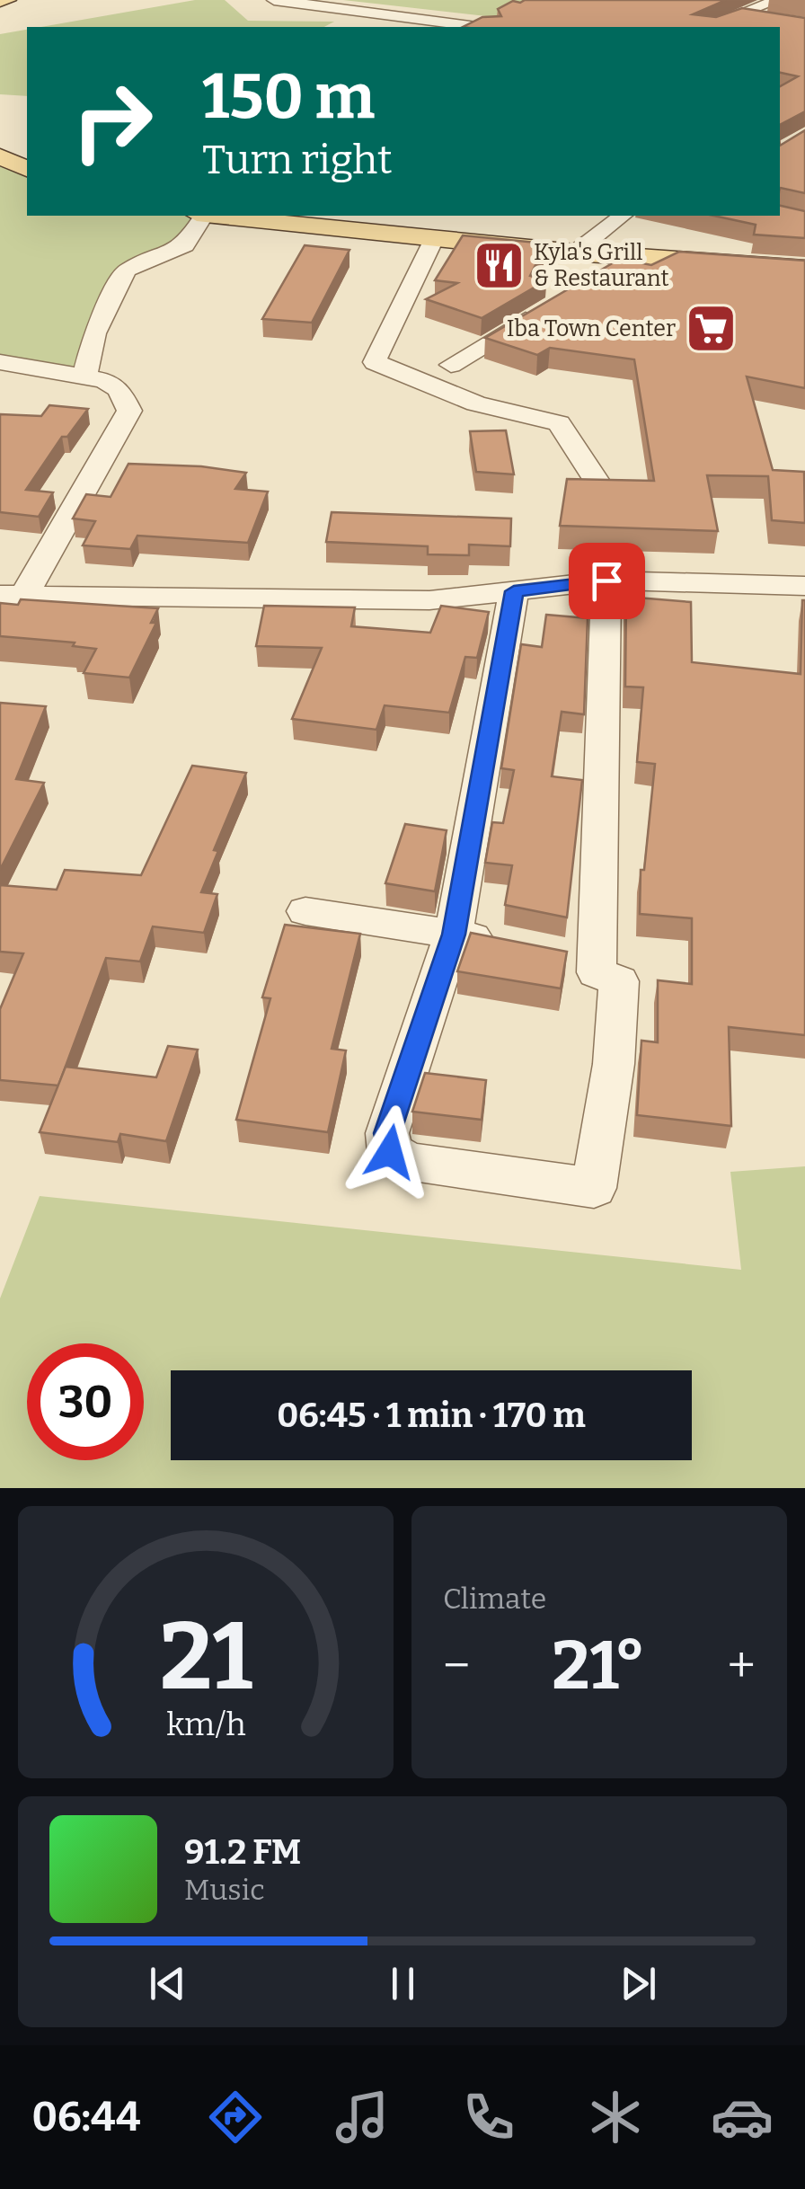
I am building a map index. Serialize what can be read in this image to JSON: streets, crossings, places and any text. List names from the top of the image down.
{
  "places": {
    "restaurant": ["Kyla's Grill & Restaurant"],
    "supermarket": ["Iba Town Center"]
  },
  "page": {
    "turn": ["150 m", "Turn right"],
    "limit": "30",
    "trip": "06:45 · 1 min · 170 m",
    "tile": "Climate",
    "heat": ["−", "21°", "+"],
    "song": ["91.2 FM", "Music"],
    "tabs": "06:44",
    "gauge": ["21", "km/h"]
  }
}
